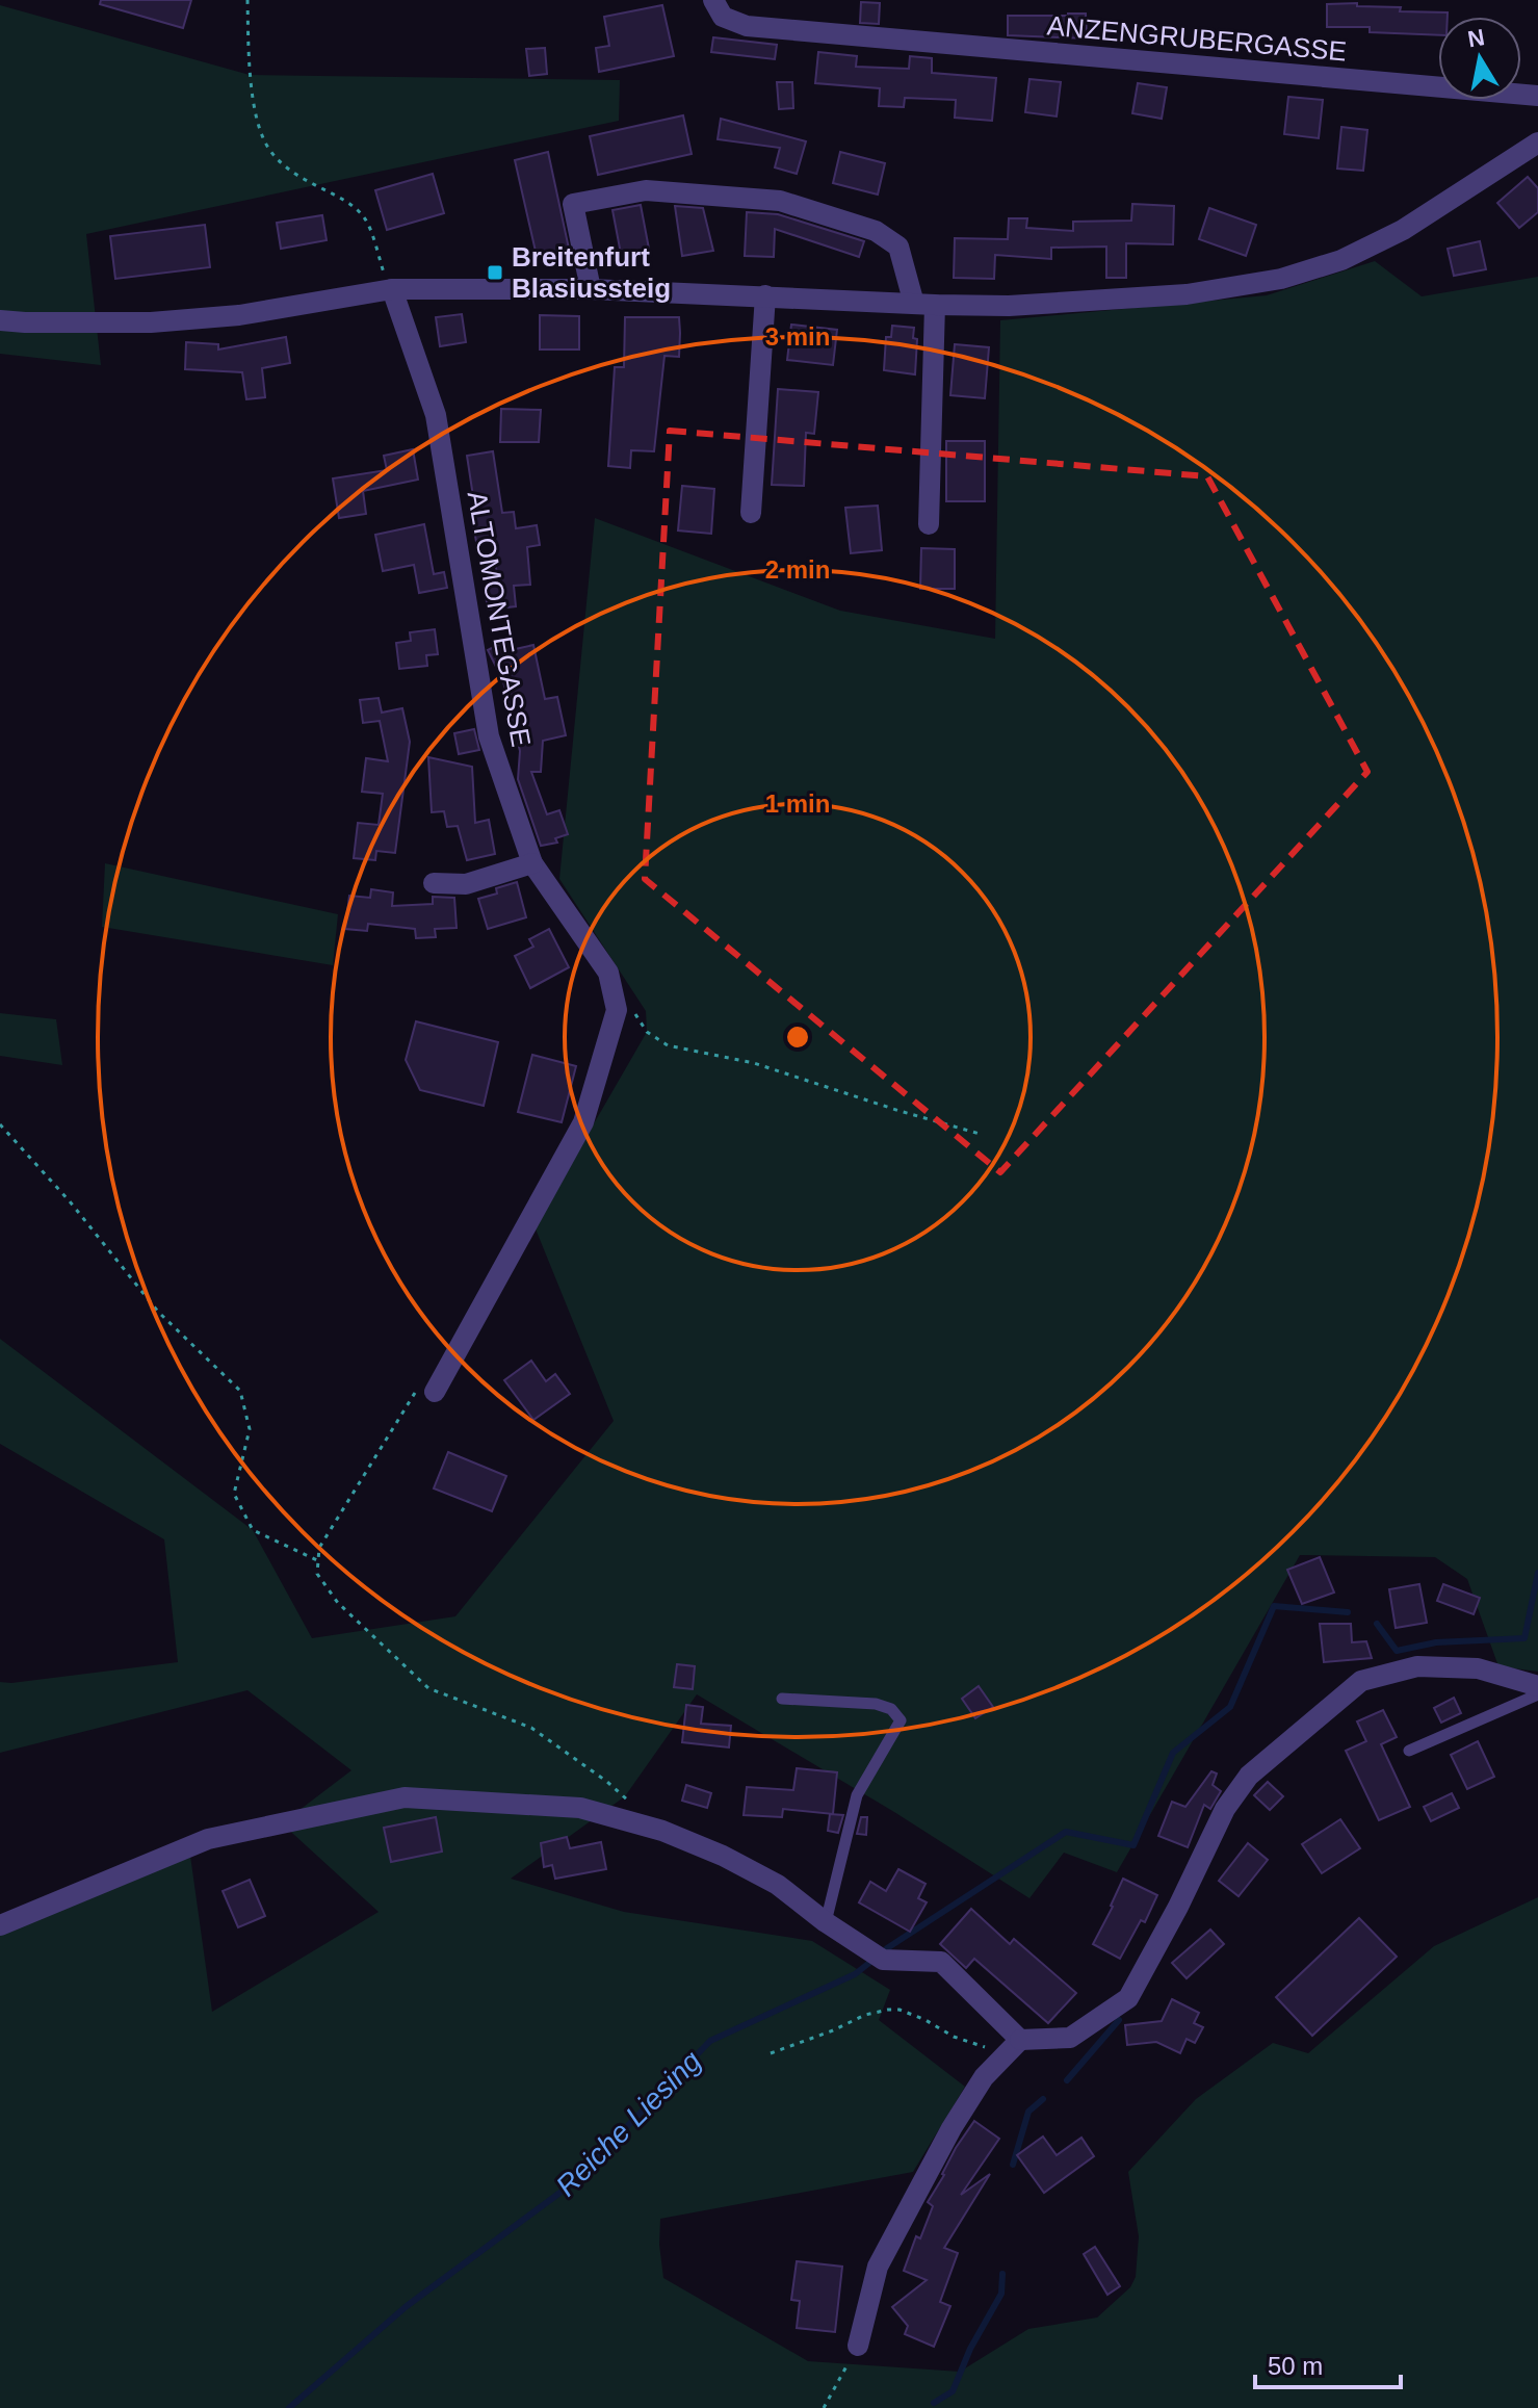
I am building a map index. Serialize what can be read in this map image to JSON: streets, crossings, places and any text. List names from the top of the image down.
{
  "streets": {
    "street": ["ANZENGRUBERGASSE", "ALTOMONTEGASSE"]
  },
  "water": ["Reiche Liesing"],
  "places": {
    "transit": ["Breitenfurt Blasiussteig"]
  },
  "scale_bar": "50 m",
  "north": "top",
  "rings": ["3 min", "2 min", "1 min"]
}
